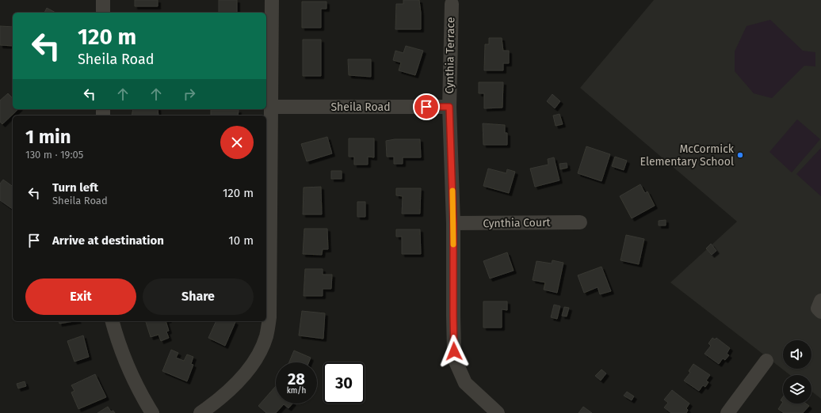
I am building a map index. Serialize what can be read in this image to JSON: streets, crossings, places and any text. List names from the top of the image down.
{
  "streets": {
    "street": ["Cynthia Terrace", "Sheila Road", "Cynthia Court"]
  },
  "crossings": [
    ["Cynthia Terrace", "Sheila Road"],
    ["Cynthia Terrace", "Cynthia Court"]
  ],
  "places": ["McCormick Elementary School"],
  "page": {
    "turn": ["120 m", "Sheila Road"],
    "heading": ["1 min", "130 m · 19:05"],
    "list": [
      {
        "name": "Turn left",
        "note": "Sheila Road",
        "value": "120 m"
      },
      {
        "name": "Arrive at destination",
        "value": "10 m"
      }
    ],
    "buttons": ["Exit", "Share"],
    "speed": "28 km/h",
    "limit": "30"
  }
}
